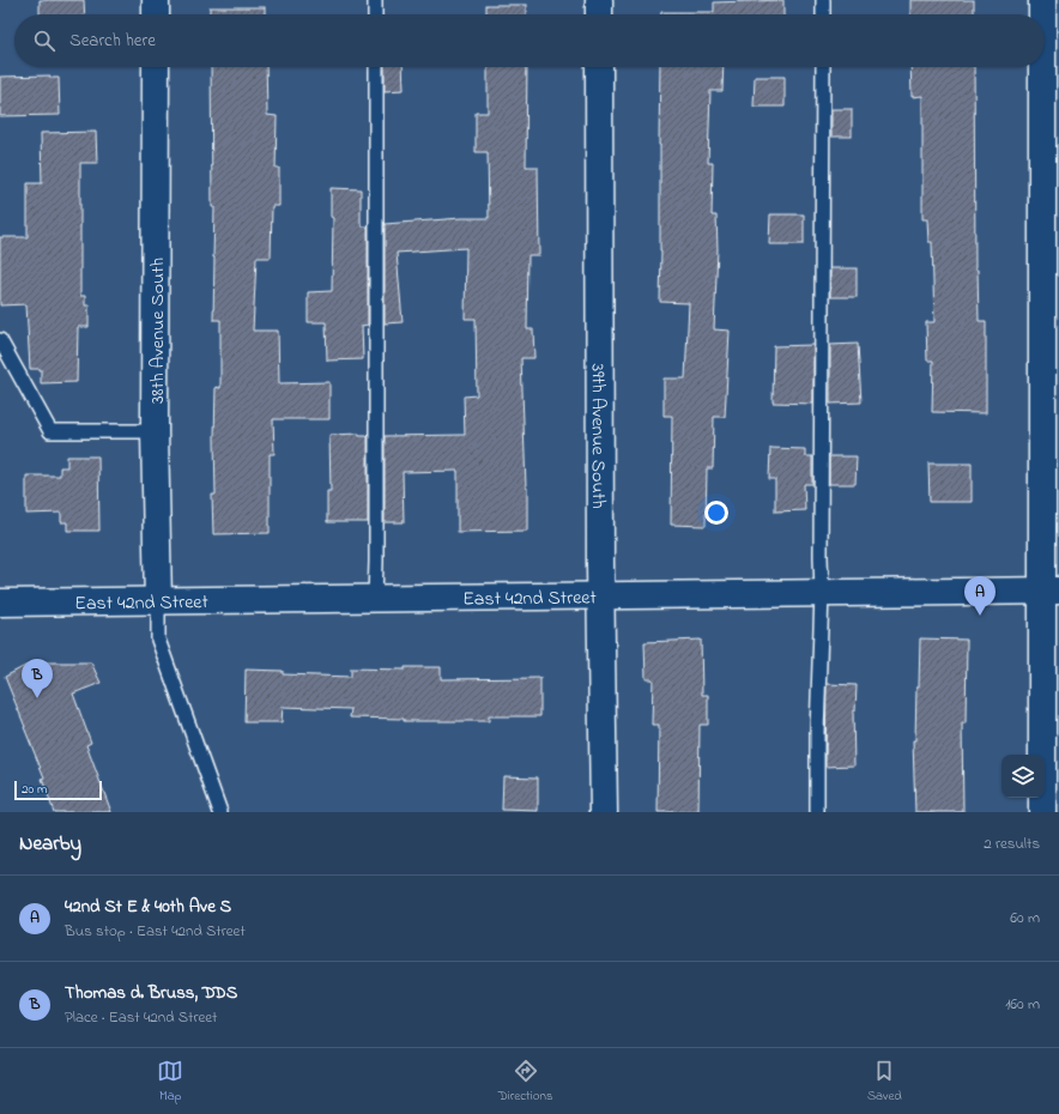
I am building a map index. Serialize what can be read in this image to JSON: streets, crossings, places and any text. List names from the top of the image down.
{
  "streets": {
    "street": ["38th Avenue South", "39th Avenue South", "East 42nd Street"]
  },
  "crossings": [
    ["38th Avenue South", "East 42nd Street"],
    ["39th Avenue South", "East 42nd Street"]
  ],
  "scale_bar": "20 m",
  "page": {
    "search": "Search here",
    "pins": ["A", "B"],
    "scale": "20 m",
    "heading": ["Nearby", "2 results"],
    "list": [
      {
        "mark": "A",
        "name": "42nd St E & 40th Ave S",
        "note": "Bus stop · East 42nd Street",
        "value": "60 m"
      },
      {
        "mark": "B",
        "name": "Thomas d. Bruss, DDS",
        "note": "Place · East 42nd Street",
        "value": "160 m"
      }
    ],
    "nav": ["Map", "Directions", "Saved"]
  }
}
